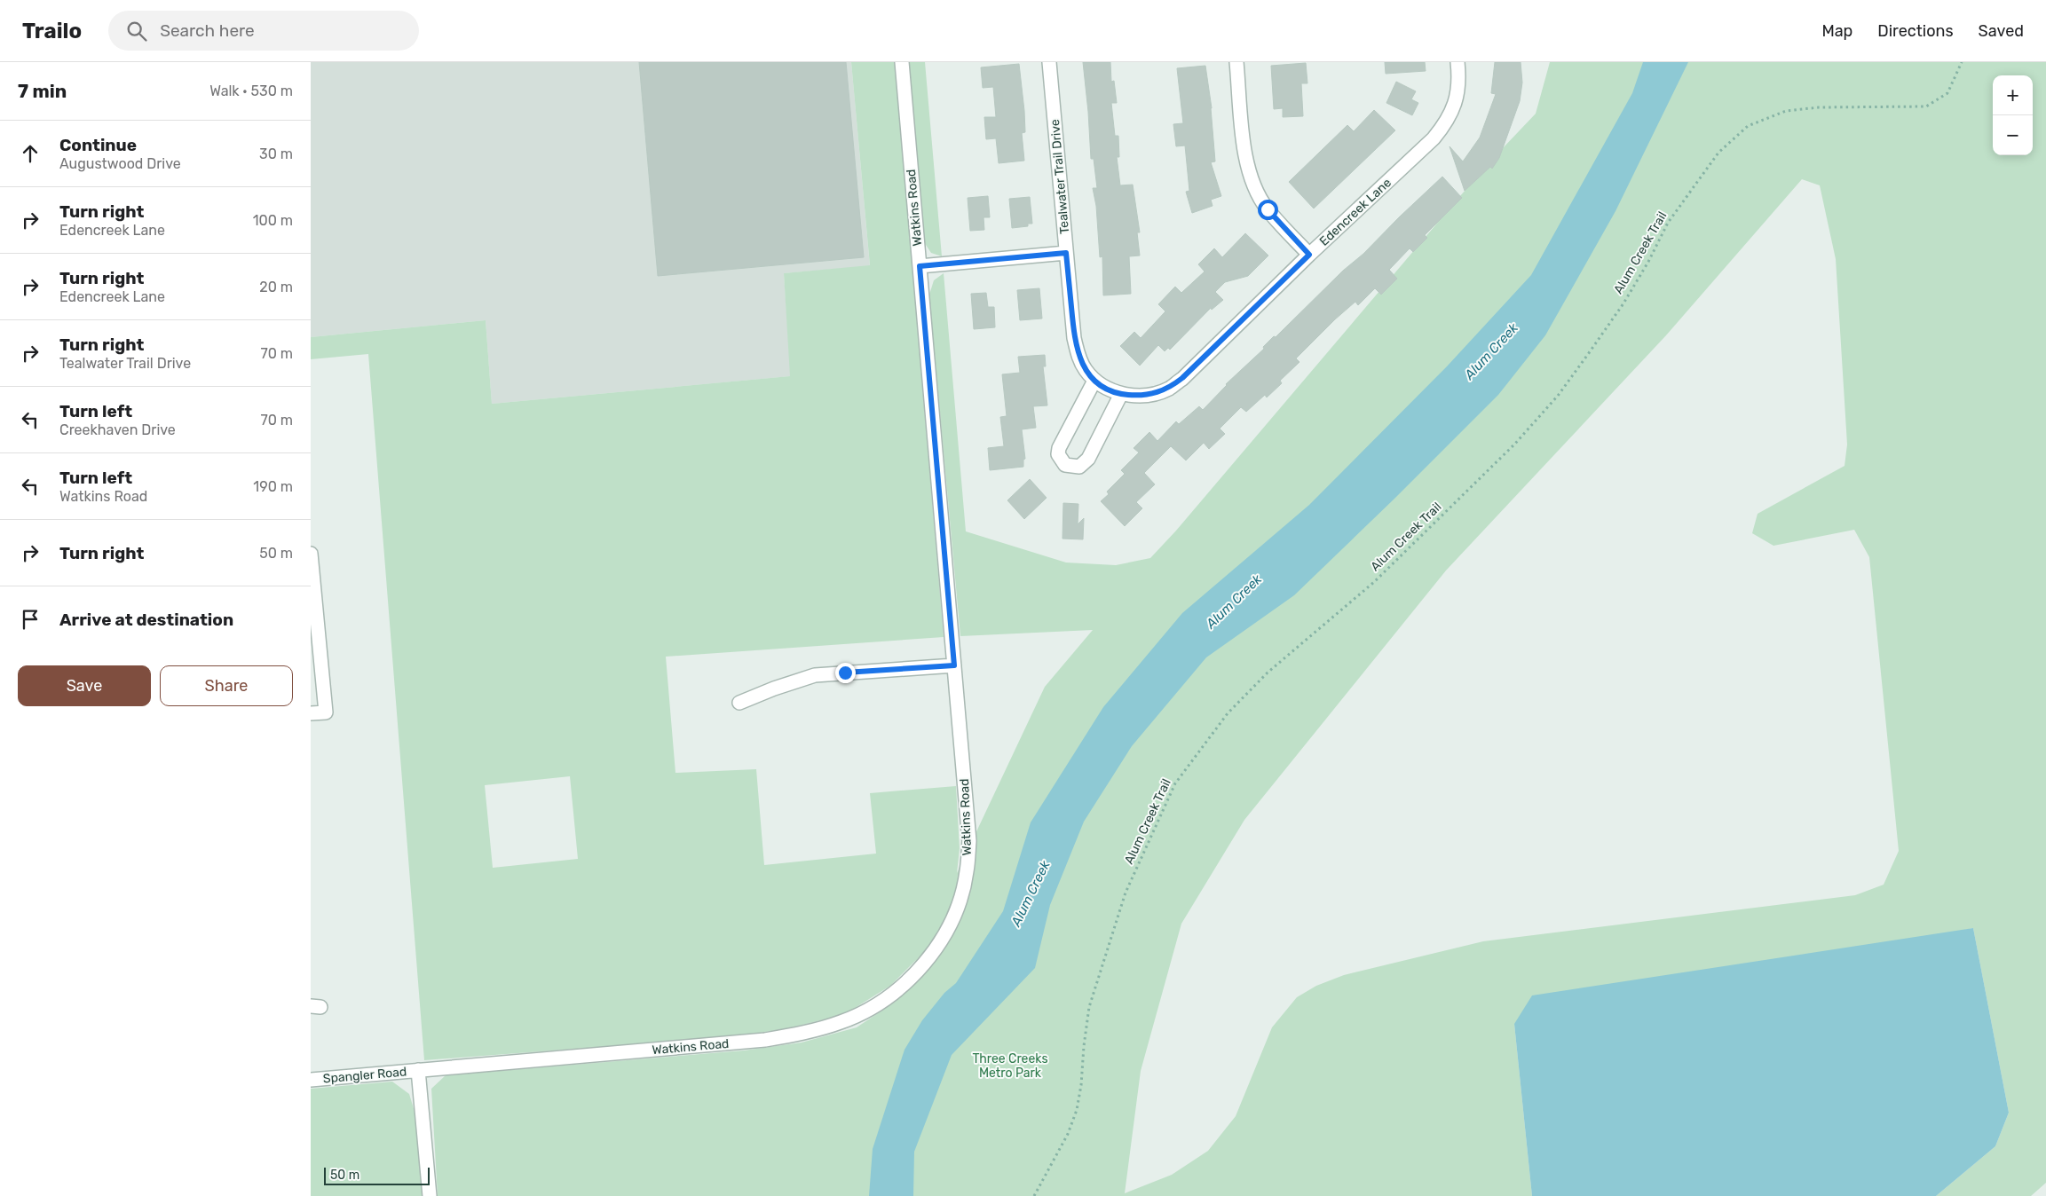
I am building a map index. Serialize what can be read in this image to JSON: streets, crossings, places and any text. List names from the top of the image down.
{
  "streets": {
    "street": [
      "Tealwater Trail Drive",
      "Watkins Road",
      "Edencreek Lane",
      "Spangler Road"
    ],
    "path": ["Alum Creek Trail"]
  },
  "crossings": [
    ["Tealwater Trail Drive", "Edencreek Lane"],
    ["Watkins Road", "Spangler Road"]
  ],
  "water": ["Alum Creek"],
  "parks": ["Three Creeks Metro Park"],
  "scale_bar": "50 m",
  "page": {
    "header": "Trailo",
    "search": "Search here",
    "nav": ["Map", "Directions", "Saved"],
    "heading": ["7 min", "Walk · 530 m"],
    "map_buttons": ["+", "−"],
    "list": [
      ["Continue", "Augustwood Drive", "30 m"],
      ["Turn right", "Edencreek Lane", "100 m"],
      ["Turn right", "Edencreek Lane", "20 m"],
      ["Turn right", "Tealwater Trail Drive", "70 m"],
      ["Turn left", "Creekhaven Drive", "70 m"],
      ["Turn left", "Watkins Road", "190 m"],
      ["Turn right", "50 m"],
      "Arrive at destination"
    ],
    "buttons": ["Save", "Share"],
    "scale": "50 m"
  }
}
